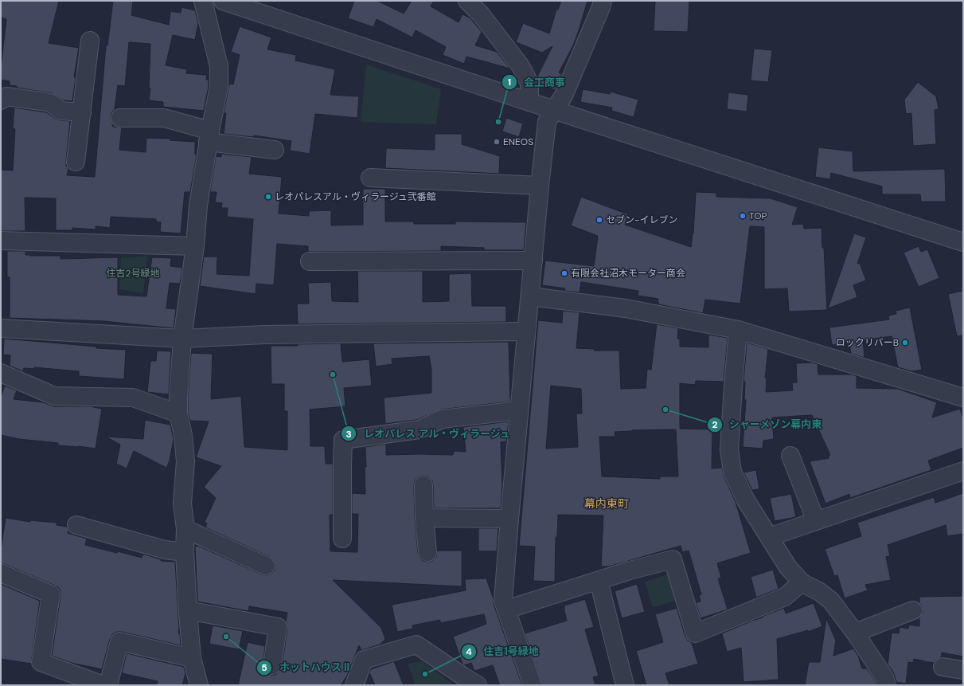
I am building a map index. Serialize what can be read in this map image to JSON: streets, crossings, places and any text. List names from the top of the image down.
{
  "districts": ["幕内東町"],
  "parks": ["住吉2号緑地"],
  "places": [
    "会工商事",
    "ENEOS",
    "レオパレスアル・ヴィラージュ弐番館",
    "TOP",
    "セブン-イレブン",
    "有限会社沼木モーター商会",
    "ロックリバーB",
    "レオパレス アル・ヴィラージュ",
    "シャーメゾン幕内東",
    "ホットハウス II",
    "住吉1号緑地"
  ]
}
